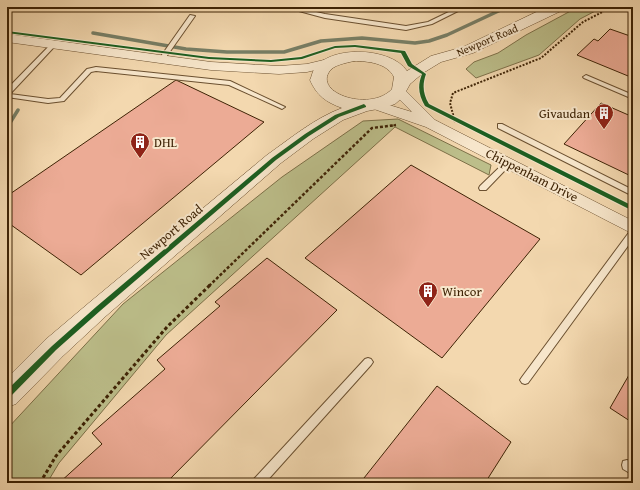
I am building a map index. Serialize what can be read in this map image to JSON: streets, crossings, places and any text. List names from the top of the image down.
{
  "streets": {
    "street": ["Newport Road", "Chippenham Drive"]
  },
  "crossings": [
    ["Newport Road", "Chippenham Drive"]
  ],
  "places": {
    "building": ["Givaudan", "DHL", "Wincor"]
  }
}
